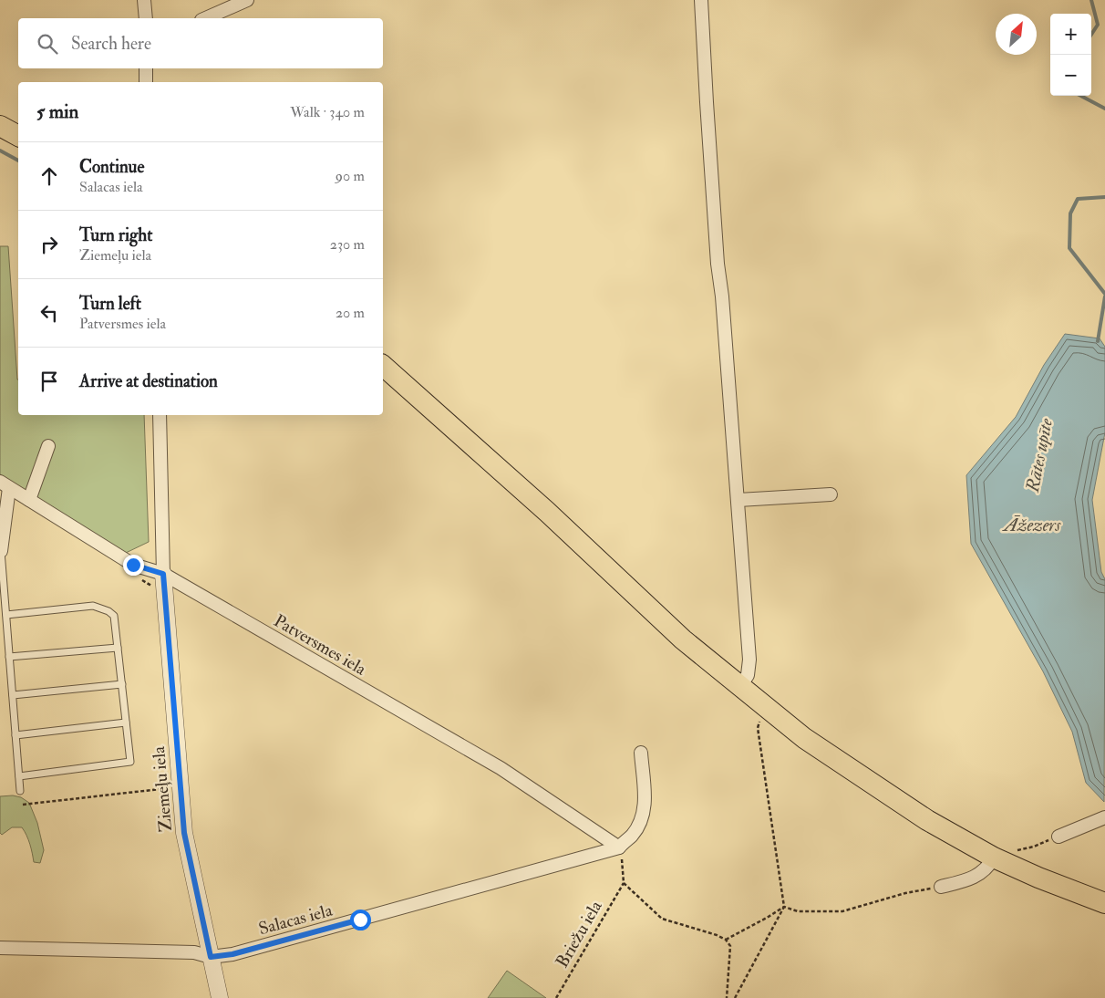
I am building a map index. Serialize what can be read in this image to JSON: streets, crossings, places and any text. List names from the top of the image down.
{
  "streets": {
    "street": ["Patversmes iela", "Ziemeļu iela", "Salacas iela"],
    "path": ["Briežu iela"]
  },
  "crossings": [
    ["Patversmes iela", "Ziemeļu iela"],
    ["Patversmes iela", "Salacas iela"],
    ["Ziemeļu iela", "Salacas iela"]
  ],
  "water": ["Rātes upīte", "Āžezers"],
  "north": "top right",
  "page": {
    "map_buttons": ["+", "−"],
    "search": "Search here",
    "heading": ["5 min", "Walk · 340 m"],
    "list": [
      ["Continue", "Salacas iela", "90 m"],
      ["Turn right", "Ziemeļu iela", "230 m"],
      ["Turn left", "Patversmes iela", "20 m"],
      "Arrive at destination"
    ]
  }
}
